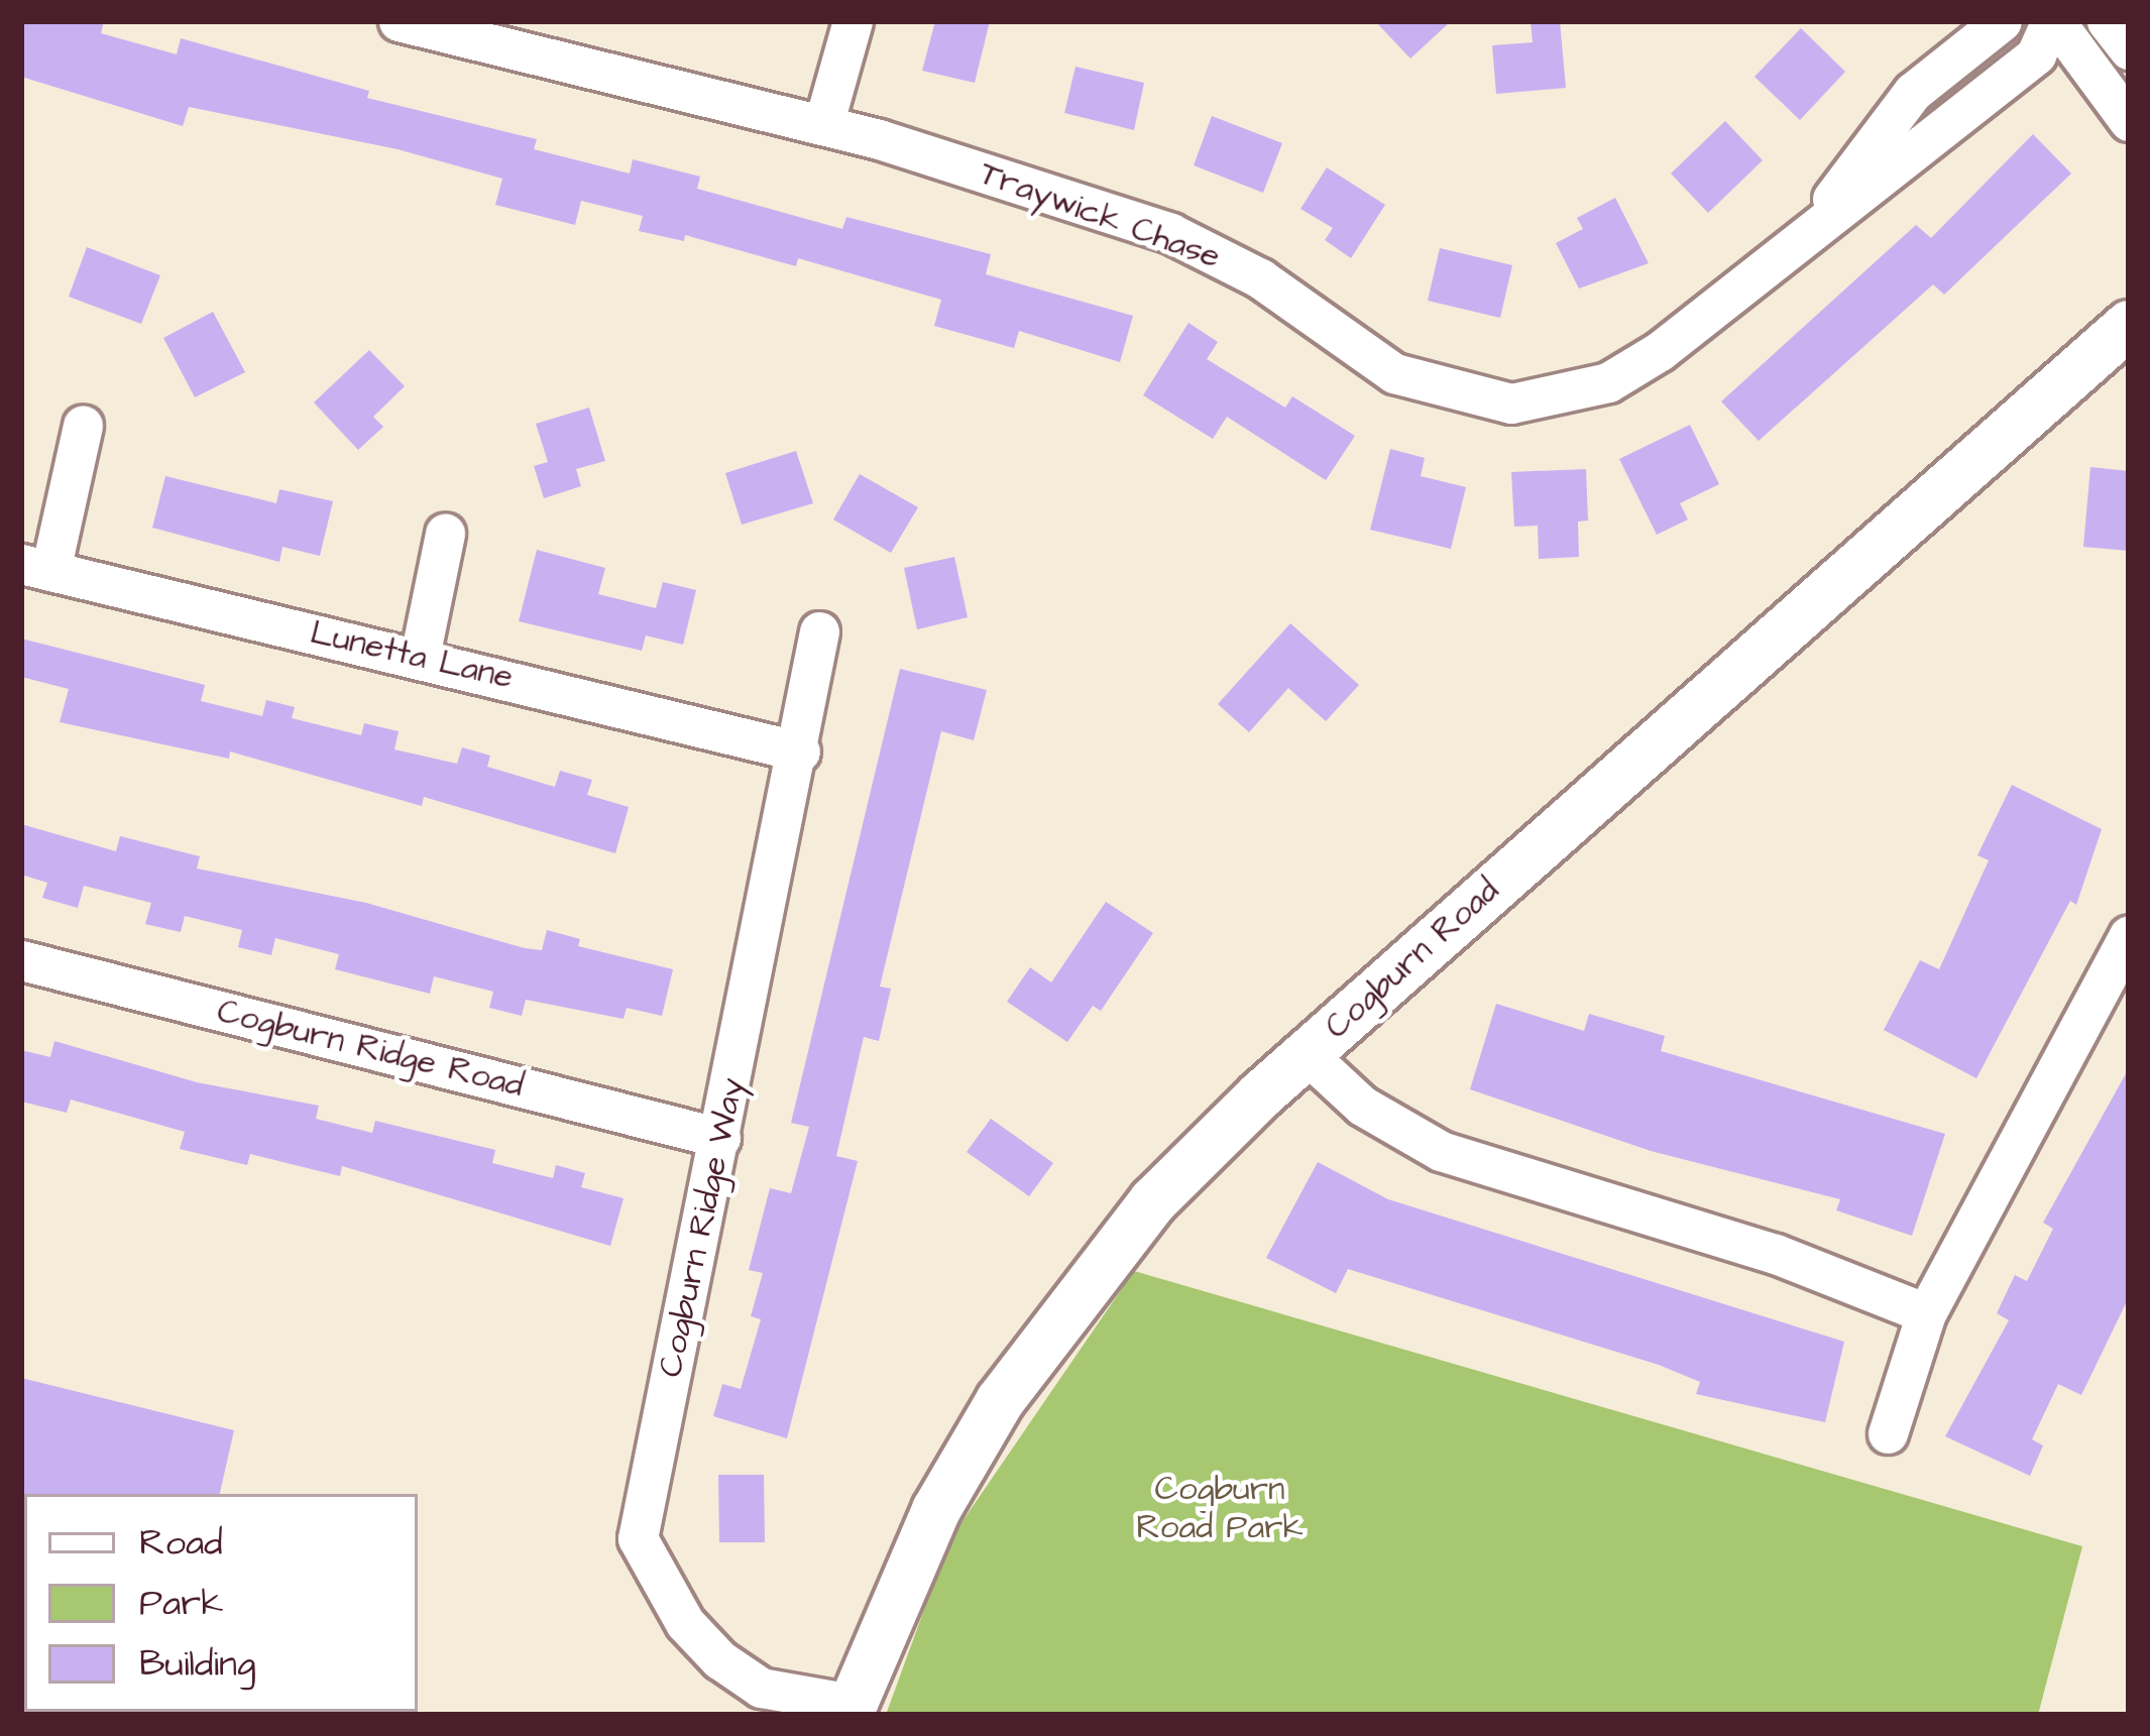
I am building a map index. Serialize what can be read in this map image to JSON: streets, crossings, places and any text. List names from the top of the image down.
{
  "streets": {
    "street": [
      "Traywick Chase",
      "Lunetta Lane",
      "Cogburn Road",
      "Cogburn Ridge Road",
      "Cogburn Ridge Way"
    ]
  },
  "crossings": [
    ["Lunetta Lane", "Cogburn Ridge Way"],
    ["Cogburn Road", "Cogburn Ridge Way"],
    ["Cogburn Ridge Road", "Cogburn Ridge Way"]
  ],
  "parks": ["Cogburn Road Park"],
  "legend": ["Road", "Park", "Building"]
}
